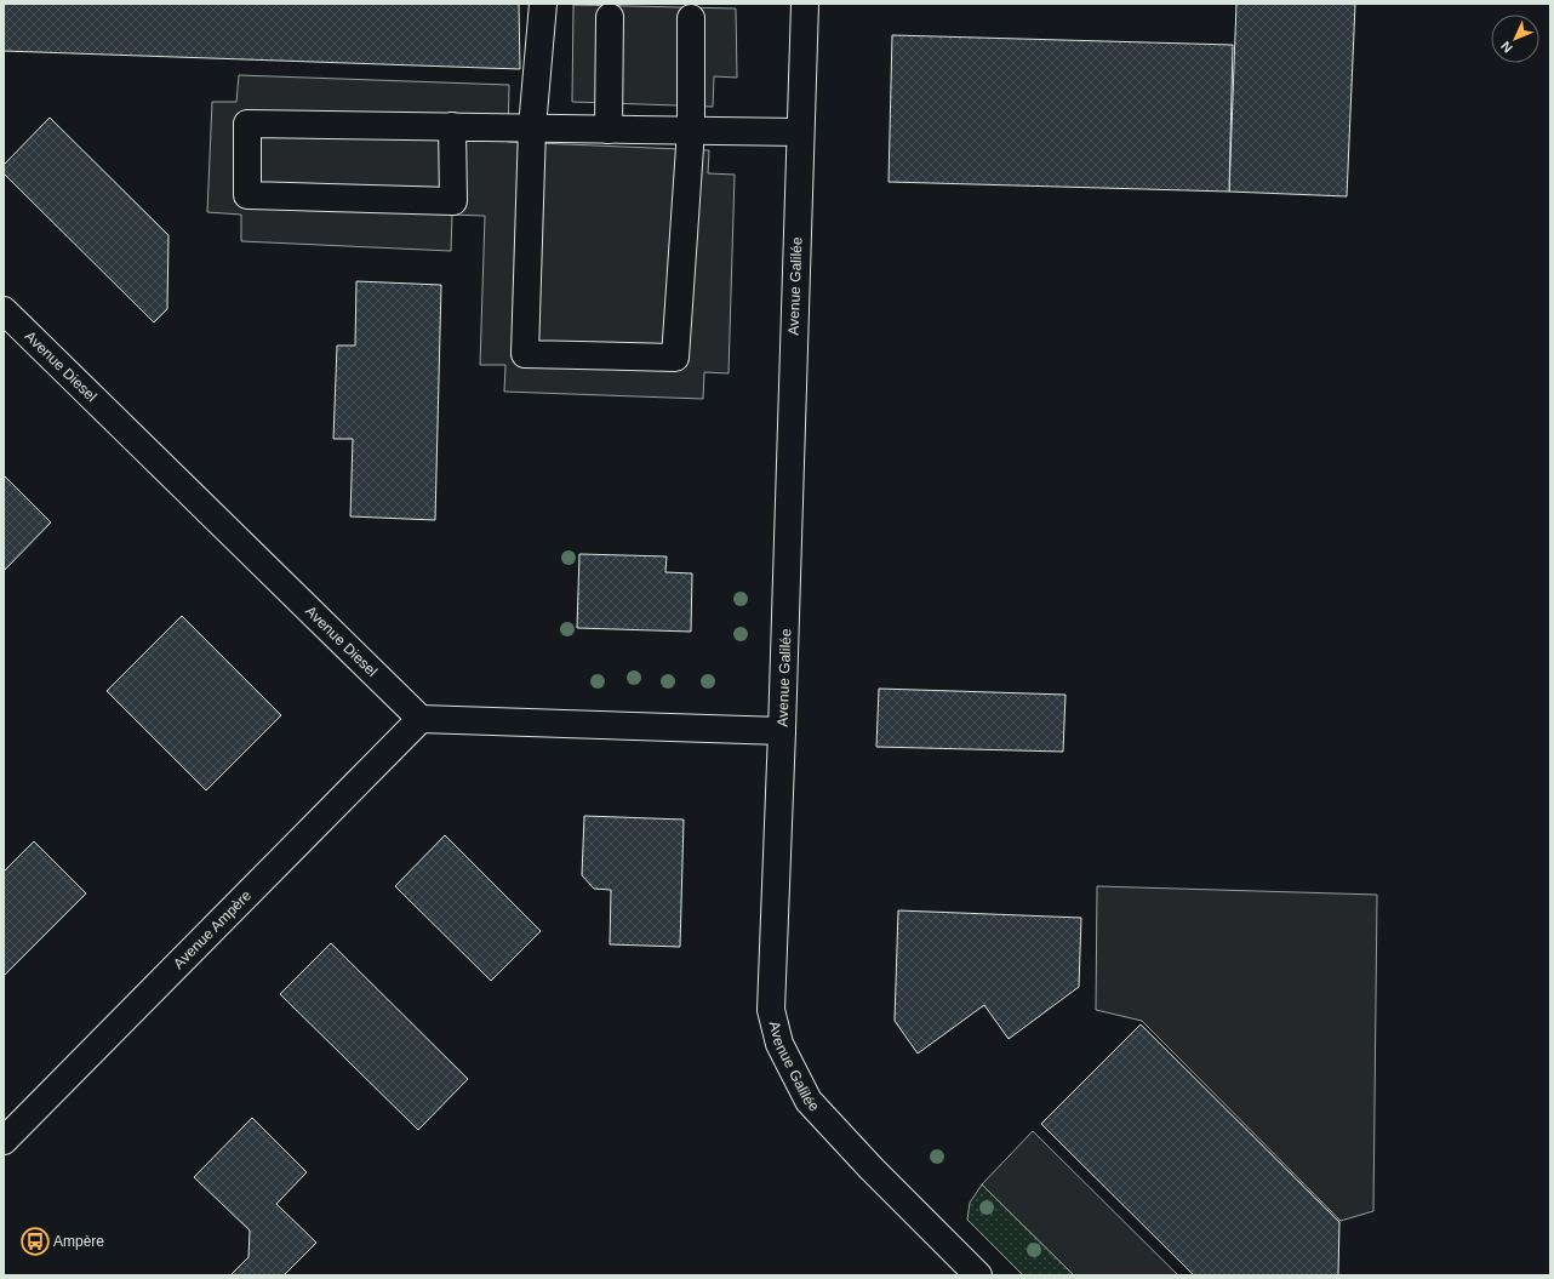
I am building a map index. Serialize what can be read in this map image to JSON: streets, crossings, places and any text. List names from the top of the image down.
{
  "streets": {
    "street": ["Avenue Galilée", "Avenue Diesel", "Avenue Ampère"]
  },
  "crossings": [
    ["Avenue Diesel", "Avenue Ampère"]
  ],
  "places": {
    "bus stop": ["Ampère"]
  },
  "north": "bottom left"
}
